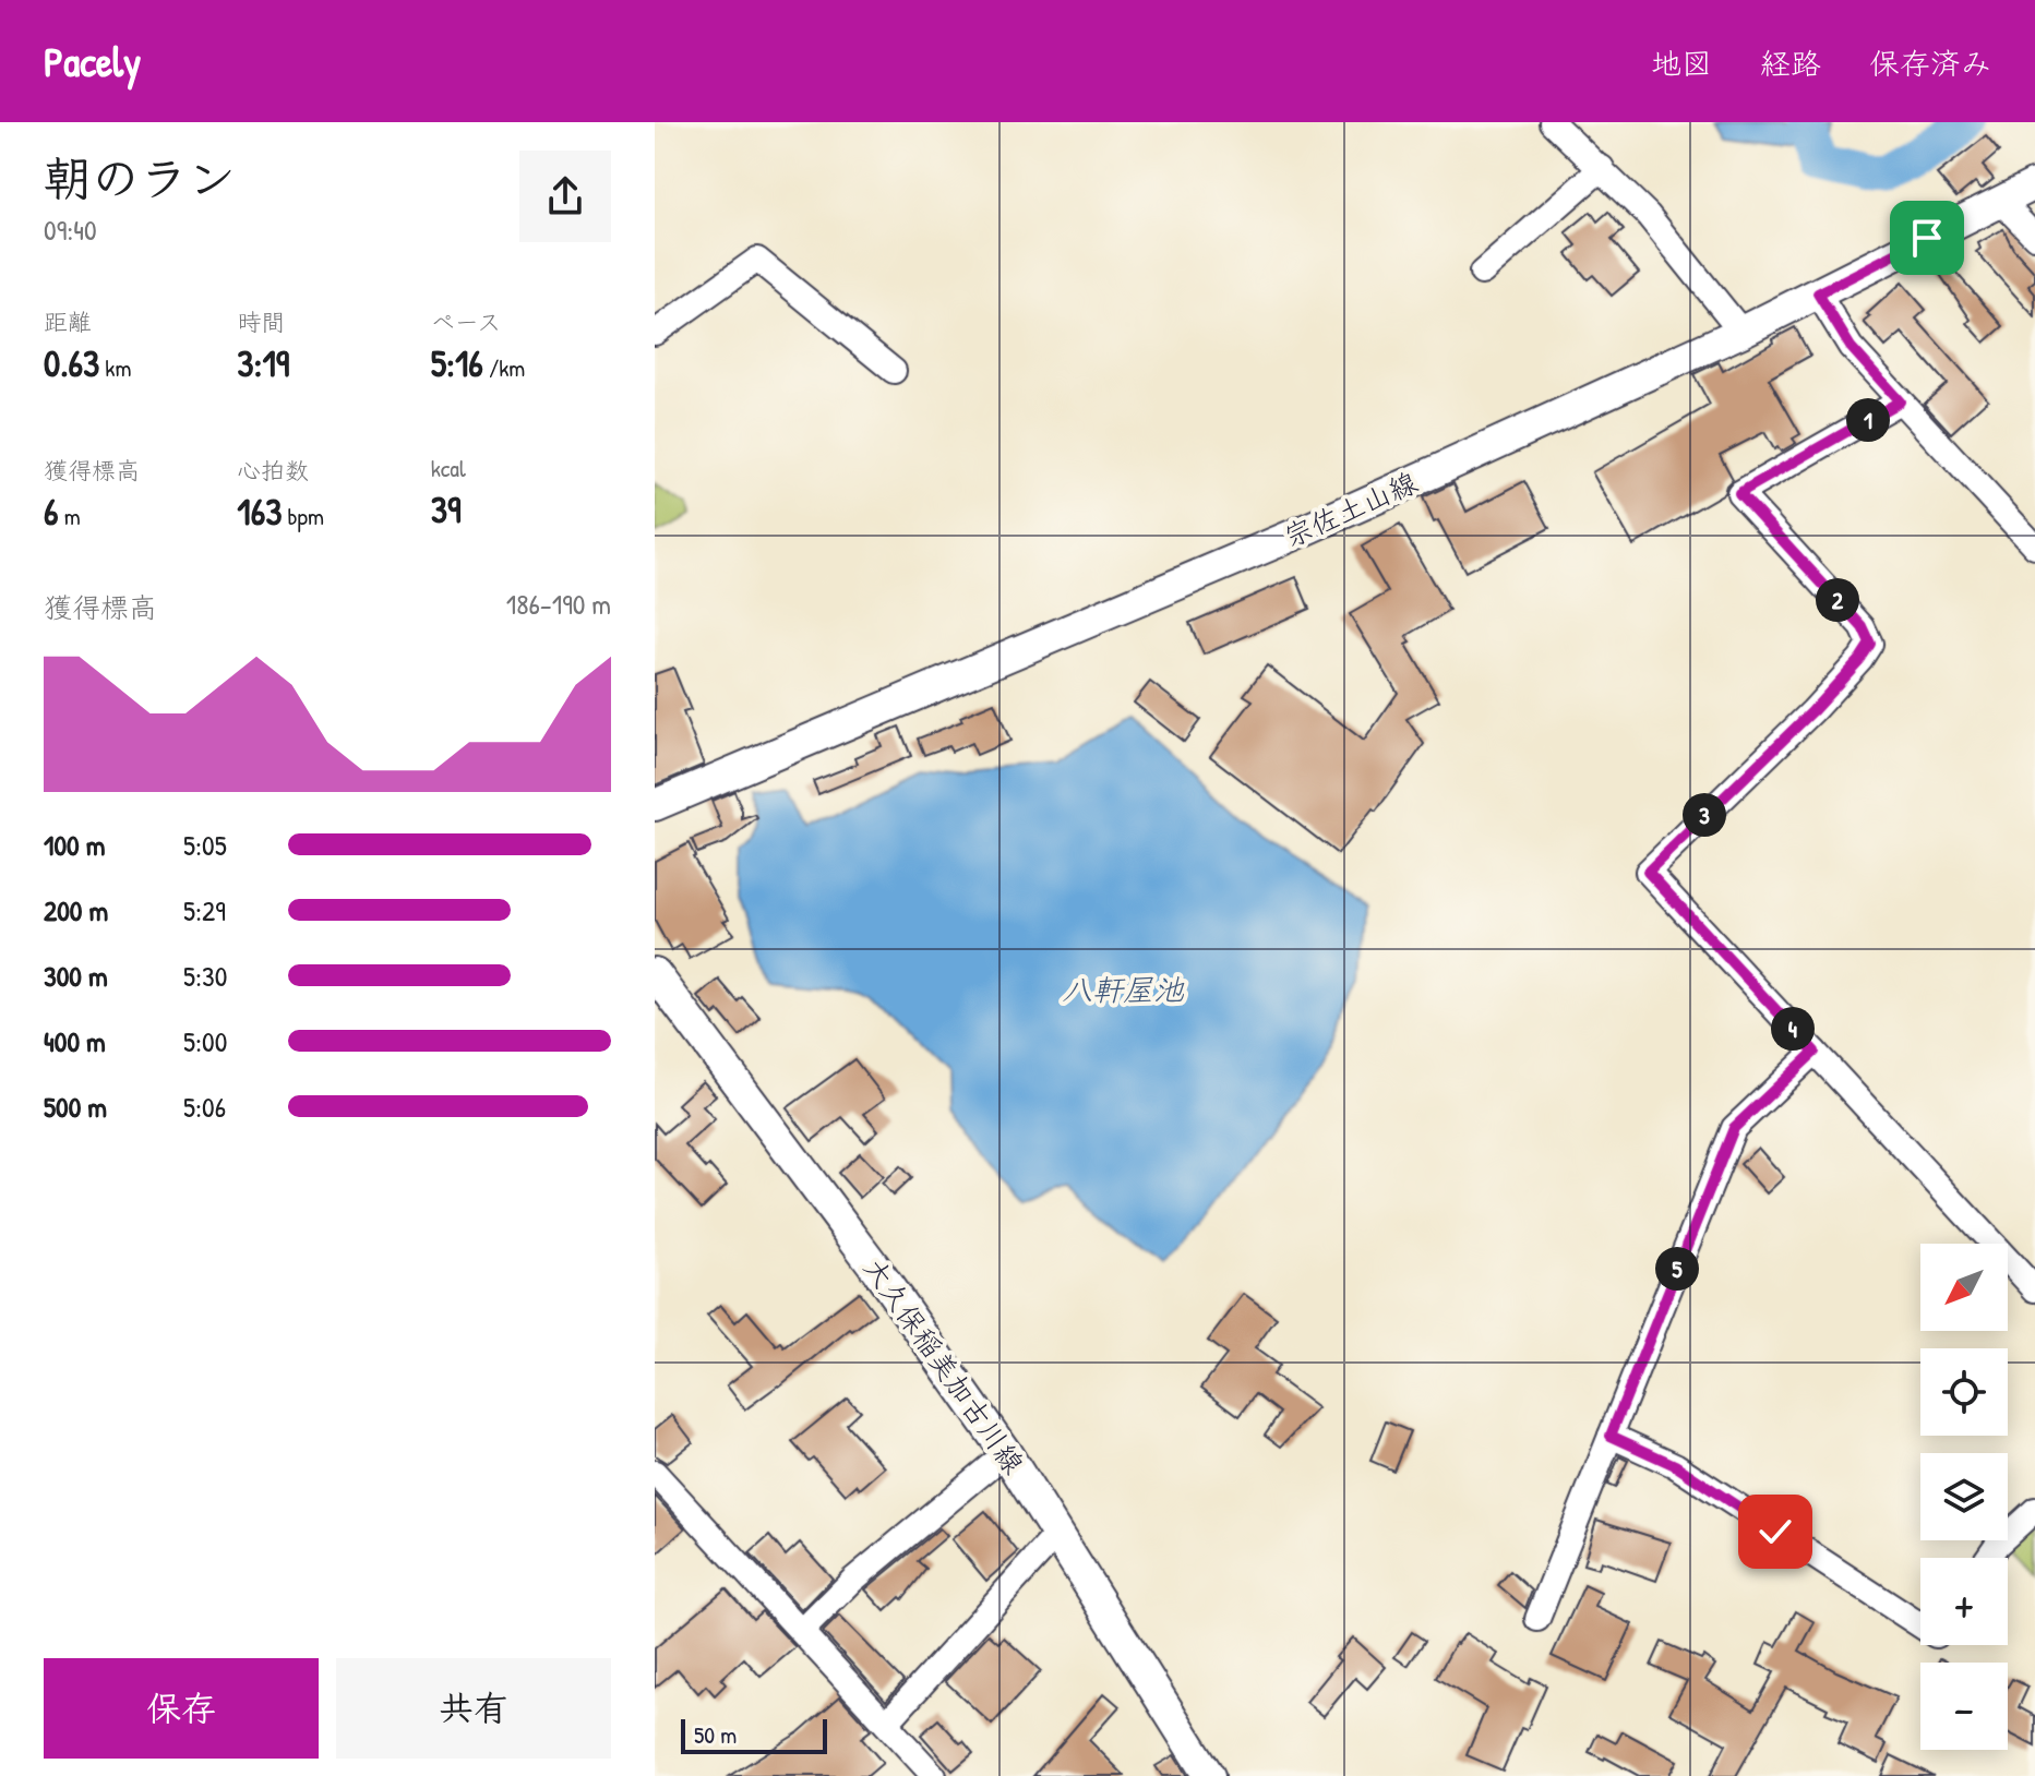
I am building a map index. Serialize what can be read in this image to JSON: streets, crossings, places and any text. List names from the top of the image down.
{
  "streets": {
    "main road": ["宗佐土山線", "大久保稲美加古川線"]
  },
  "water": ["八軒屋池"],
  "scale_bar": "50 m",
  "north": "bottom left",
  "page": {
    "header": "Pacely",
    "nav": ["地図", "経路", "保存済み"],
    "heading": ["朝のラン", "09:40"],
    "stats": [
      ["距離", "0.63 km"],
      ["時間", "3:19"],
      ["ペース", "5:16 /km"],
      ["獲得標高", "6 m"],
      ["心拍数", "163 bpm"],
      ["kcal", "39"]
    ],
    "pins": [
      "1",
      "2",
      "3",
      "4",
      "5"
    ],
    "chart": ["獲得標高", "186–190 m"],
    "list": [
      {
        "name": "100 m",
        "note": "5:05"
      },
      {
        "name": "200 m",
        "note": "5:29"
      },
      {
        "name": "300 m",
        "note": "5:30"
      },
      {
        "name": "400 m",
        "note": "5:00"
      },
      {
        "name": "500 m",
        "note": "5:06"
      }
    ],
    "map_buttons": ["+", "−"],
    "buttons": ["保存", "共有"],
    "scale": "50 m"
  }
}
